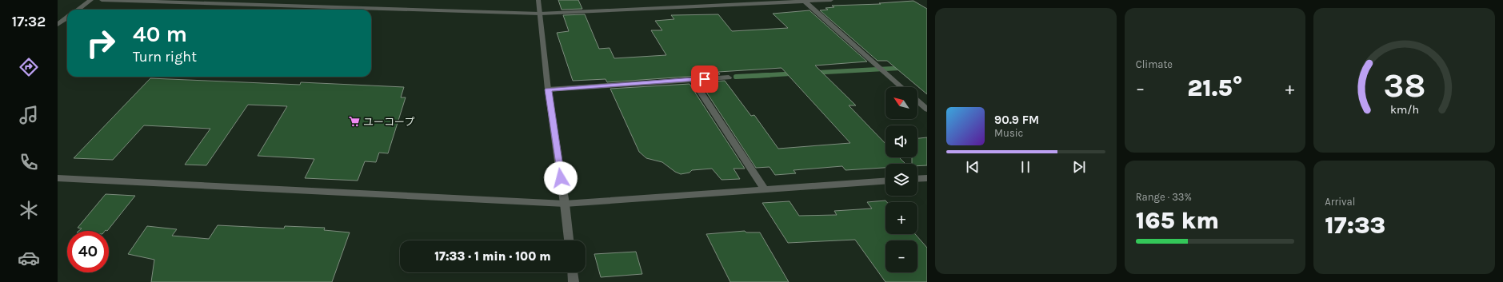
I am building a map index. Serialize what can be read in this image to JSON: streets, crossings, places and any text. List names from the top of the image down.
{
  "places": {
    "supermarket": ["ユーコープ"]
  },
  "north": "top left",
  "page": {
    "tabs": "17:32",
    "tile": [
      "Climate",
      ["Range · 33%", "165 km"],
      ["Arrival", "17:33"]
    ],
    "turn": ["40 m", "Turn right"],
    "heat": ["−", "21.5°", "+"],
    "map_buttons": ["+", "−"],
    "song": ["90.9 FM", "Music"],
    "limit": "40",
    "trip": "17:33 · 1 min · 100 m",
    "gauge": ["38", "km/h"]
  }
}
